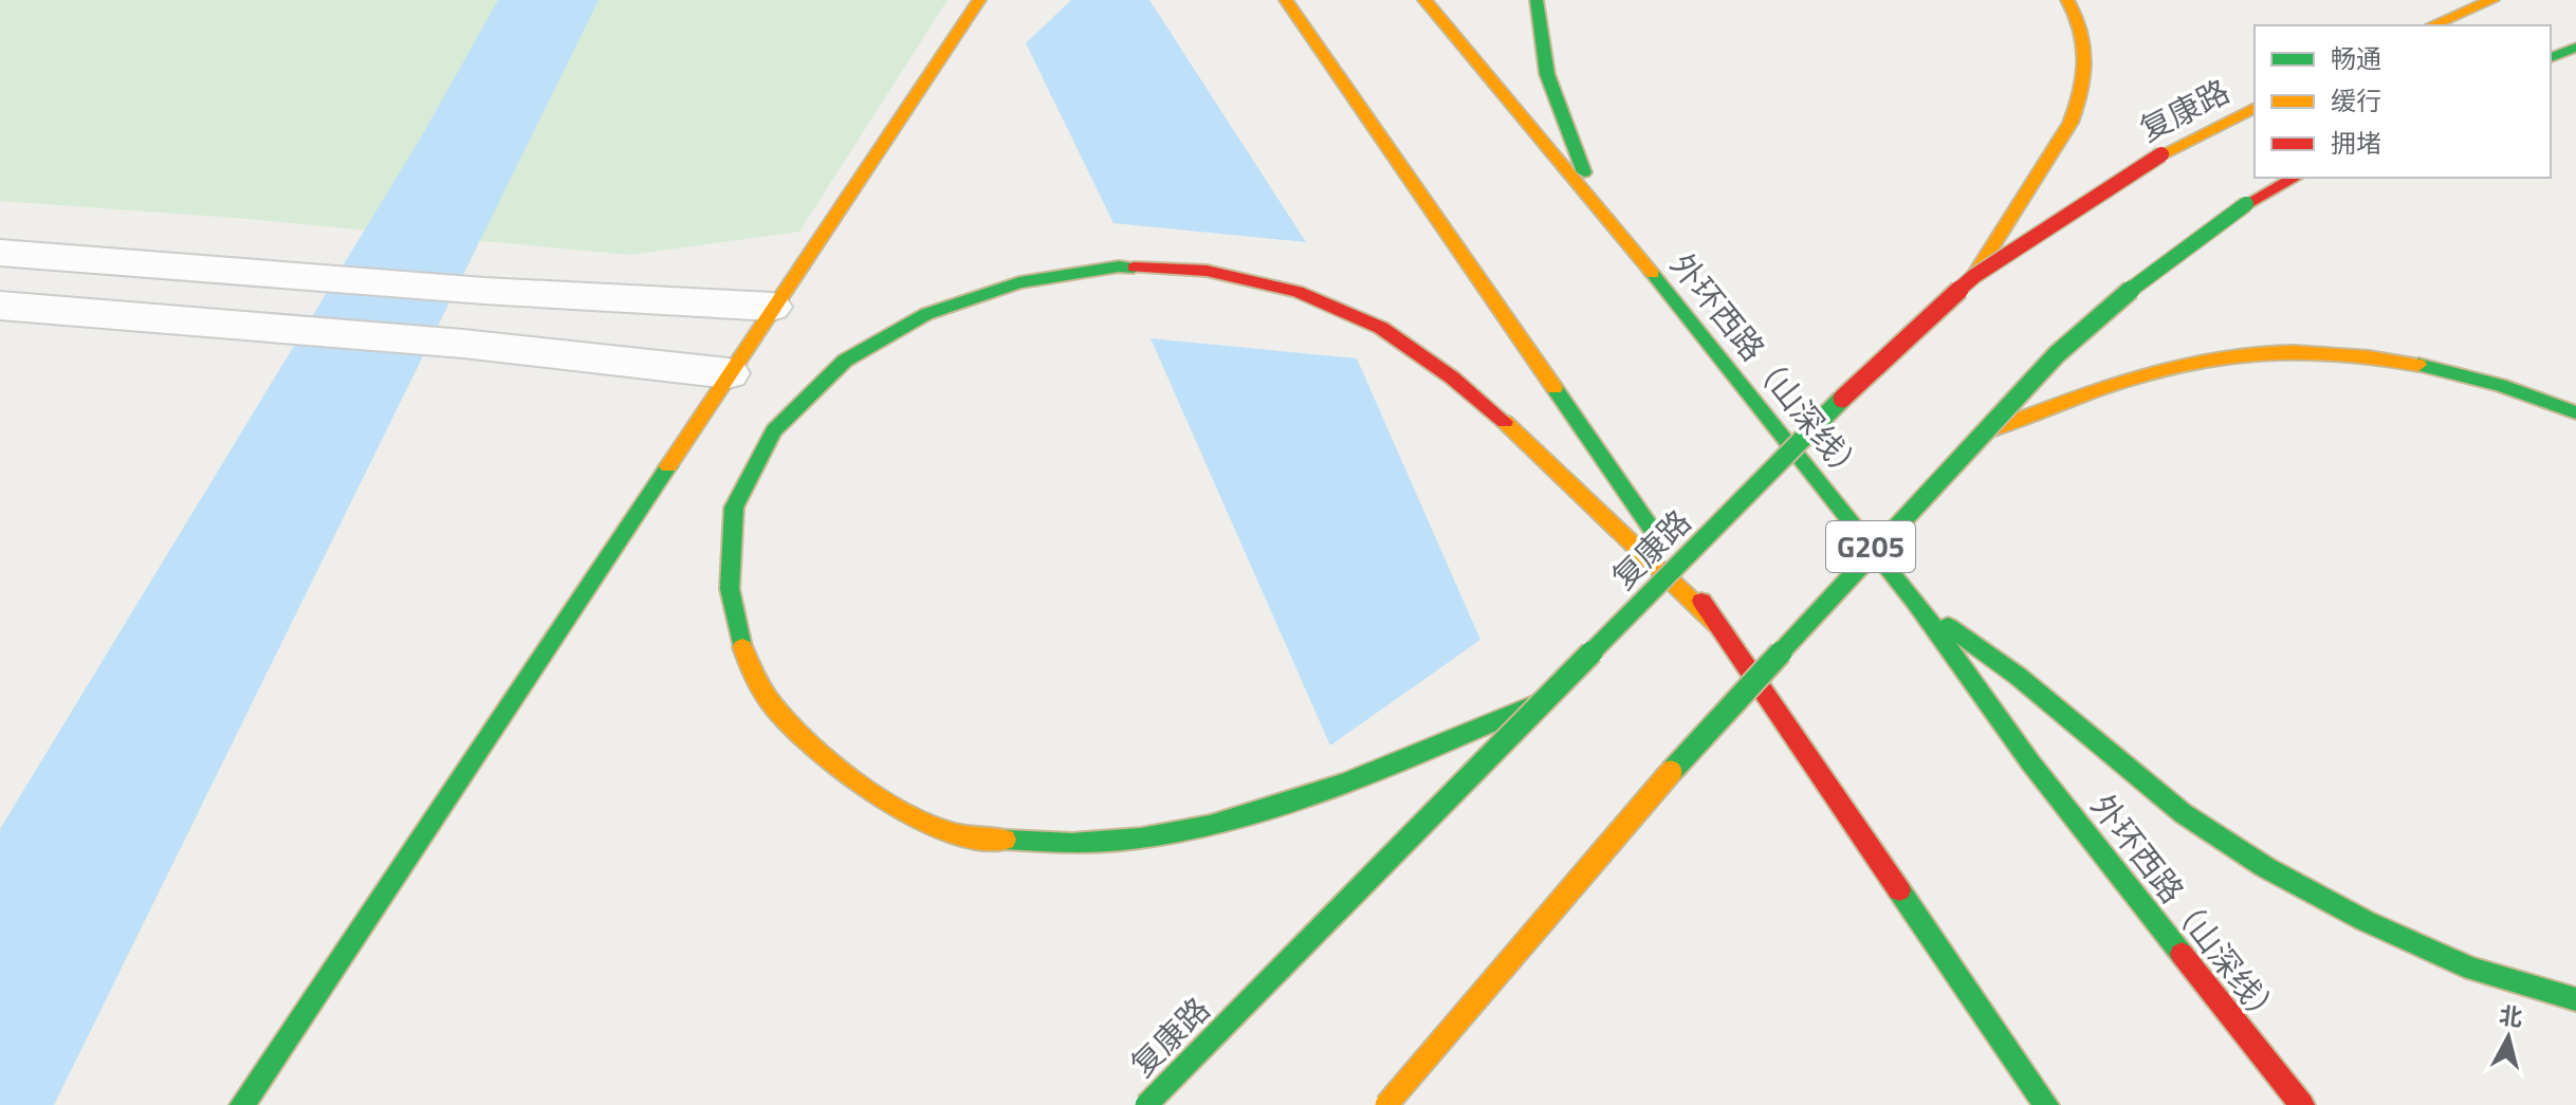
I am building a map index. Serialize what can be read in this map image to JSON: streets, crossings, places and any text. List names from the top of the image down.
{
  "streets": {
    "highway": ["复康路", "外环西路（山深线）", "G205"]
  },
  "legend": ["畅通", "缓行", "拥堵"],
  "north": "top"
}
